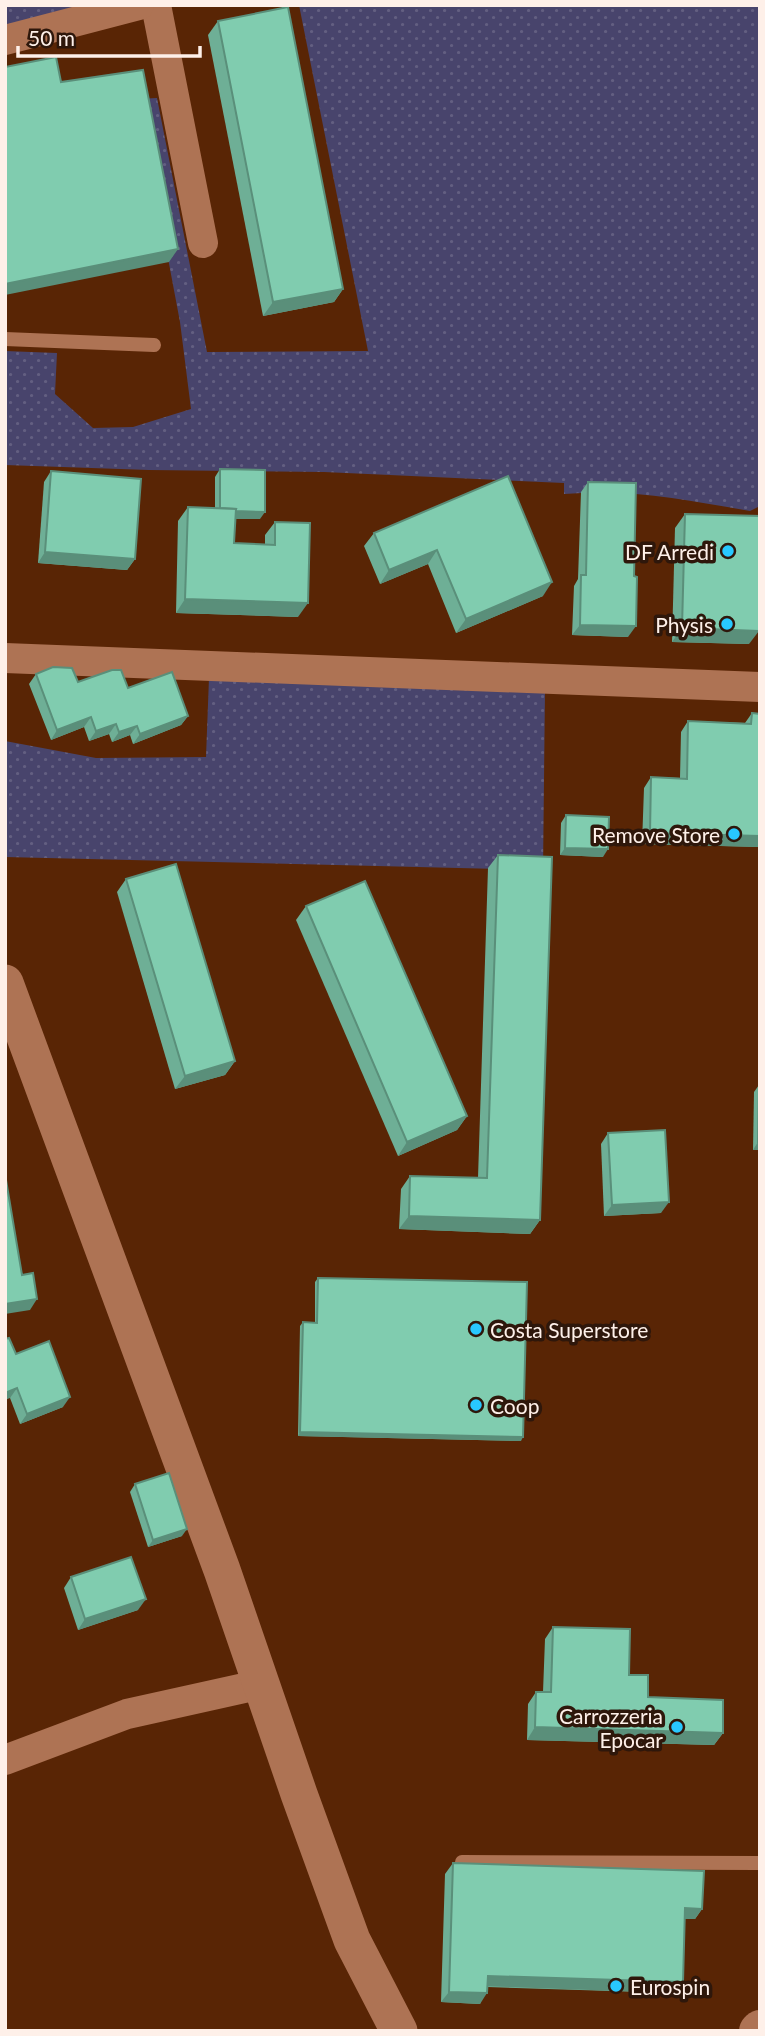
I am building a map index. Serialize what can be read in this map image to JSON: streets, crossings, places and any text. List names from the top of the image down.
{
  "places": [
    "DF Arredi",
    "Physis",
    "Remove Store",
    "Costa Superstore",
    "Coop",
    "Carrozzeria Epocar",
    "Eurospin"
  ],
  "scale_bar": "50 m"
}
